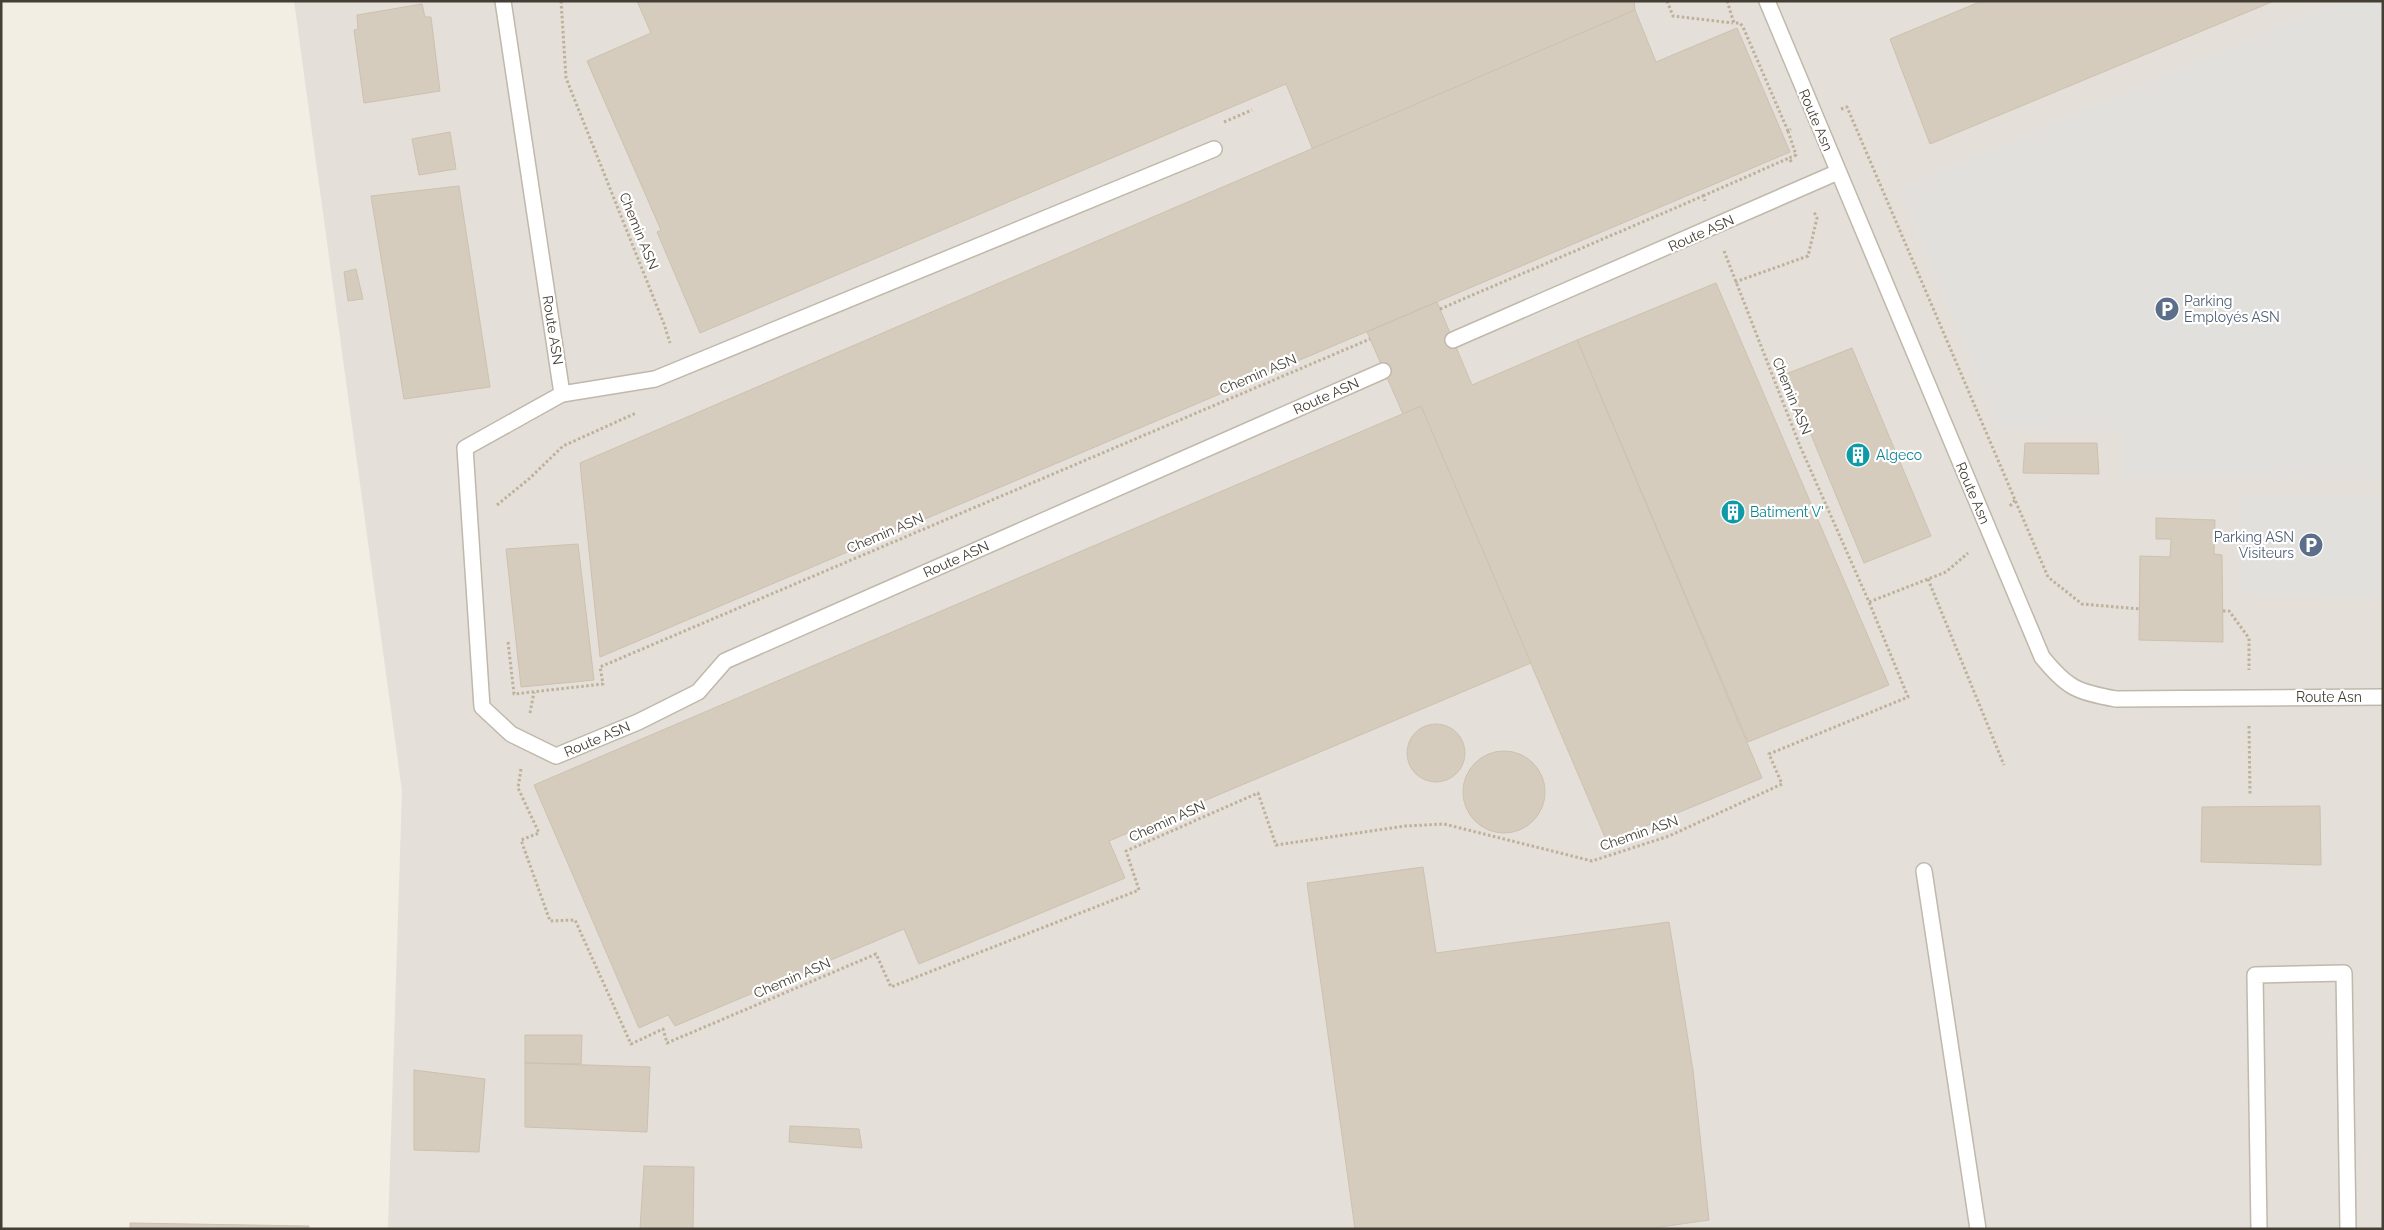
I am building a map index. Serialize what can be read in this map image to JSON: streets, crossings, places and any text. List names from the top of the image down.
{
  "streets": {
    "lane": ["Route Asn", "Route ASN"],
    "path": ["Chemin ASN"]
  },
  "crossings": [
    ["Route Asn", "Route ASN"],
    ["Chemin ASN", "Route ASN"]
  ],
  "places": {
    "parking": ["Parking Employés ASN", "Parking ASN Visiteurs"],
    "building": ["Algeco", "Batiment V'"]
  }
}
